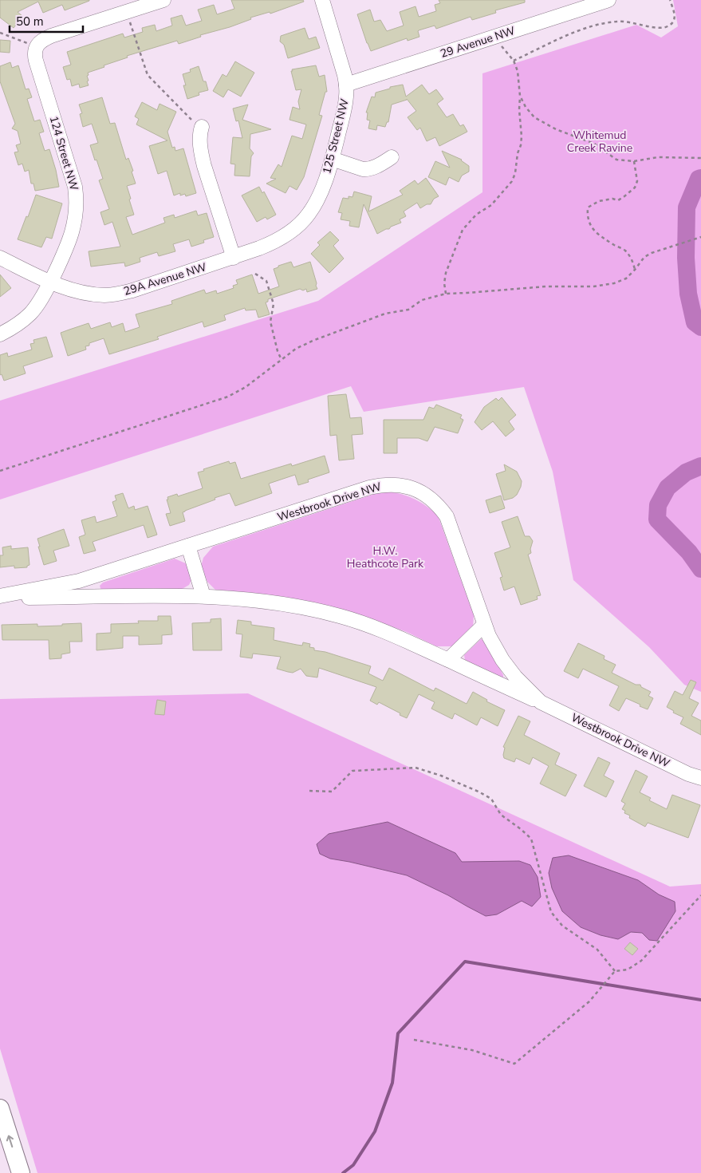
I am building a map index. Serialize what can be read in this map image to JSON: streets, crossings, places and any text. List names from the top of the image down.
{
  "streets": {
    "street": [
      "29 Avenue NW",
      "125 Street NW",
      "124 Street NW",
      "29A Avenue NW",
      "Westbrook Drive NW"
    ]
  },
  "crossings": [
    ["29 Avenue NW", "125 Street NW"],
    ["125 Street NW", "29A Avenue NW"],
    ["124 Street NW", "29A Avenue NW"]
  ],
  "parks": ["Whitemud Creek Ravine", "H.W. Heathcote Park"],
  "scale_bar": "50 m"
}
